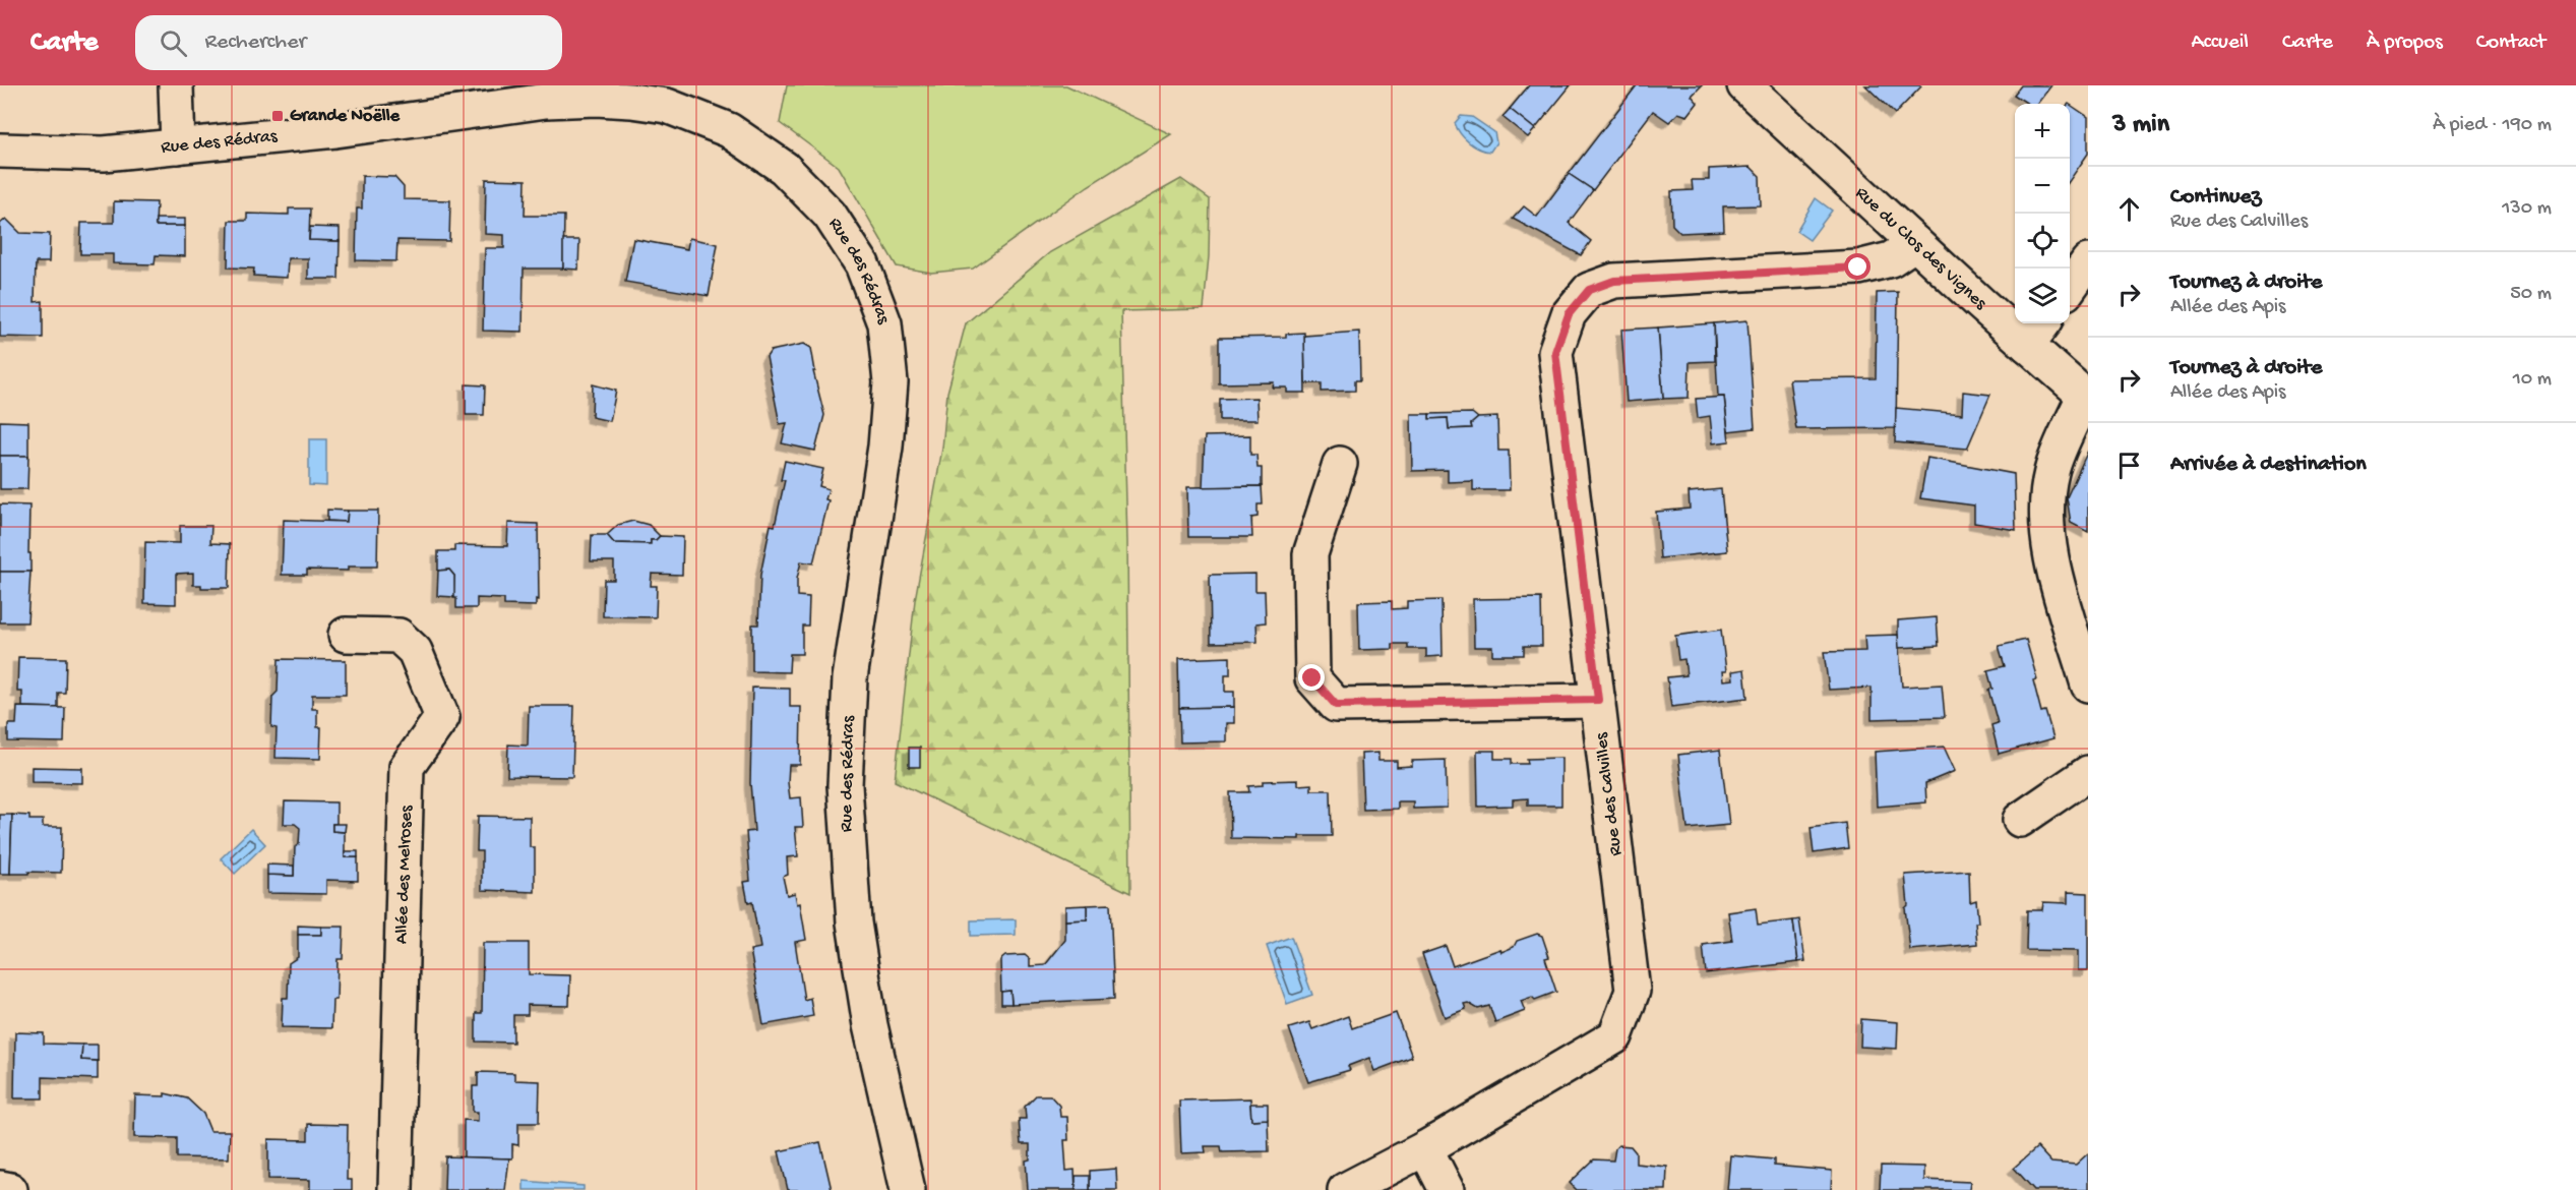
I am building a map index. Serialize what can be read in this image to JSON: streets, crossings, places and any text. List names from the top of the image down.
{
  "streets": {
    "street": [
      "Rue des Rédras",
      "Rue du Clos des Vignes",
      "Rue des Calvilles",
      "Allée des Melroses"
    ]
  },
  "crossings": [
    ["Rue du Clos des Vignes", "Rue des Calvilles"]
  ],
  "places": {
    "transit": ["Grande Noëlle"]
  },
  "page": {
    "header": "Carte",
    "search": "Rechercher",
    "nav": [
      "Accueil",
      "Carte",
      "À propos",
      "Contact"
    ],
    "heading": ["3 min", "À pied · 190 m"],
    "map_buttons": ["+", "−"],
    "list": [
      ["Continuez", "Rue des Calvilles", "130 m"],
      ["Tournez à droite", "Allée des Apis", "50 m"],
      ["Tournez à droite", "Allée des Apis", "10 m"],
      "Arrivée à destination"
    ]
  }
}
